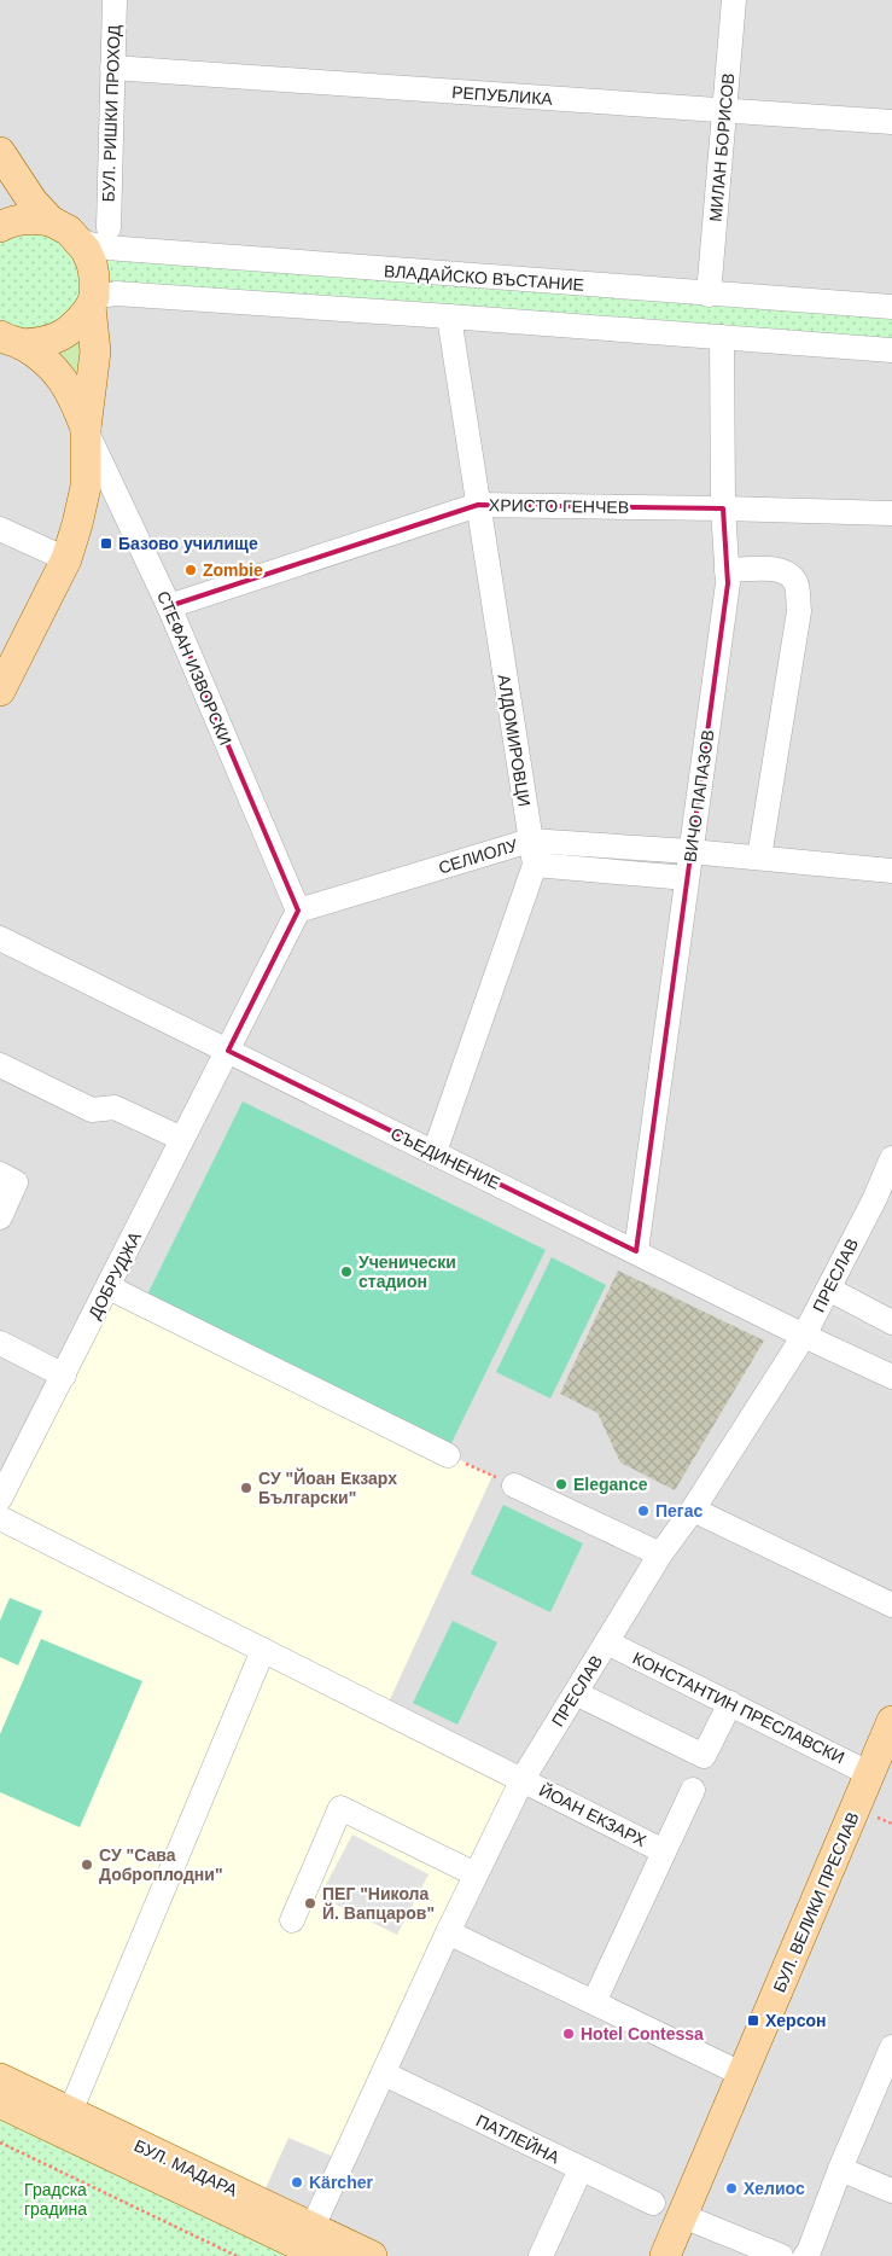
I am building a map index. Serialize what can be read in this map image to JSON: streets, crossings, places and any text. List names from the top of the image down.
{
  "streets": {
    "main road": ["БУЛ. ВЕЛИКИ ПРЕСЛАВ", "БУЛ. МАДАРА"],
    "street": [
      "РЕПУБЛИКА",
      "БУЛ. РИШКИ ПРОХОД",
      "МИЛАН БОРИСОВ",
      "ВЛАДАЙСКО ВЪСТАНИЕ",
      "ХРИСТО ГЕНЧЕВ",
      "СТЕФАН ИЗВОРСКИ",
      "АЛДОМИРОВЦИ",
      "ВИЧО ПАПАЗОВ",
      "СЕЛИОЛУ",
      "СЪЕДИНЕНИЕ",
      "ДОБРУДЖА",
      "ПРЕСЛАВ",
      "КОНСТАНТИН ПРЕСЛАВСКИ",
      "ЙОАН ЕКЗАРХ",
      "ПАТЛЕЙНА"
    ]
  },
  "crossings": [
    ["РЕПУБЛИКА", "БУЛ. РИШКИ ПРОХОД"],
    ["РЕПУБЛИКА", "МИЛАН БОРИСОВ"],
    ["МИЛАН БОРИСОВ", "ВЛАДАЙСКО ВЪСТАНИЕ"],
    ["ХРИСТО ГЕНЧЕВ", "СТЕФАН ИЗВОРСКИ"],
    ["ХРИСТО ГЕНЧЕВ", "АЛДОМИРОВЦИ"],
    ["ХРИСТО ГЕНЧЕВ", "ВИЧО ПАПАЗОВ"],
    ["СТЕФАН ИЗВОРСКИ", "СЕЛИОЛУ"],
    ["АЛДОМИРОВЦИ", "СЕЛИОЛУ"],
    ["ВИЧО ПАПАЗОВ", "СЕЛИОЛУ"],
    ["ВИЧО ПАПАЗОВ", "СЪЕДИНЕНИЕ"],
    ["СЪЕДИНЕНИЕ", "ДОБРУДЖА"],
    ["СЪЕДИНЕНИЕ", "ПРЕСЛАВ"],
    ["ПРЕСЛАВ", "КОНСТАНТИН ПРЕСЛАВСКИ"],
    ["ПРЕСЛАВ", "ЙОАН ЕКЗАРХ"],
    ["ПРЕСЛАВ", "ПАТЛЕЙНА"],
    ["ПРЕСЛАВ", "БУЛ. МАДАРА"],
    ["КОНСТАНТИН ПРЕСЛАВСКИ", "БУЛ. ВЕЛИКИ ПРЕСЛАВ"]
  ],
  "parks": ["Градска градина"],
  "places": {
    "transit": ["Базово училище", "Херсон"],
    "other": [
      "Zombie",
      "Ученически стадион",
      "Elegance",
      "СУ \"Йоан Екзарх Български\"",
      "Пегас",
      "СУ \"Сава Доброплодни\"",
      "ПЕГ \"Никола Й. Вапцаров\"",
      "Hotel Contessa",
      "Kärcher",
      "Хелиос"
    ]
  }
}
